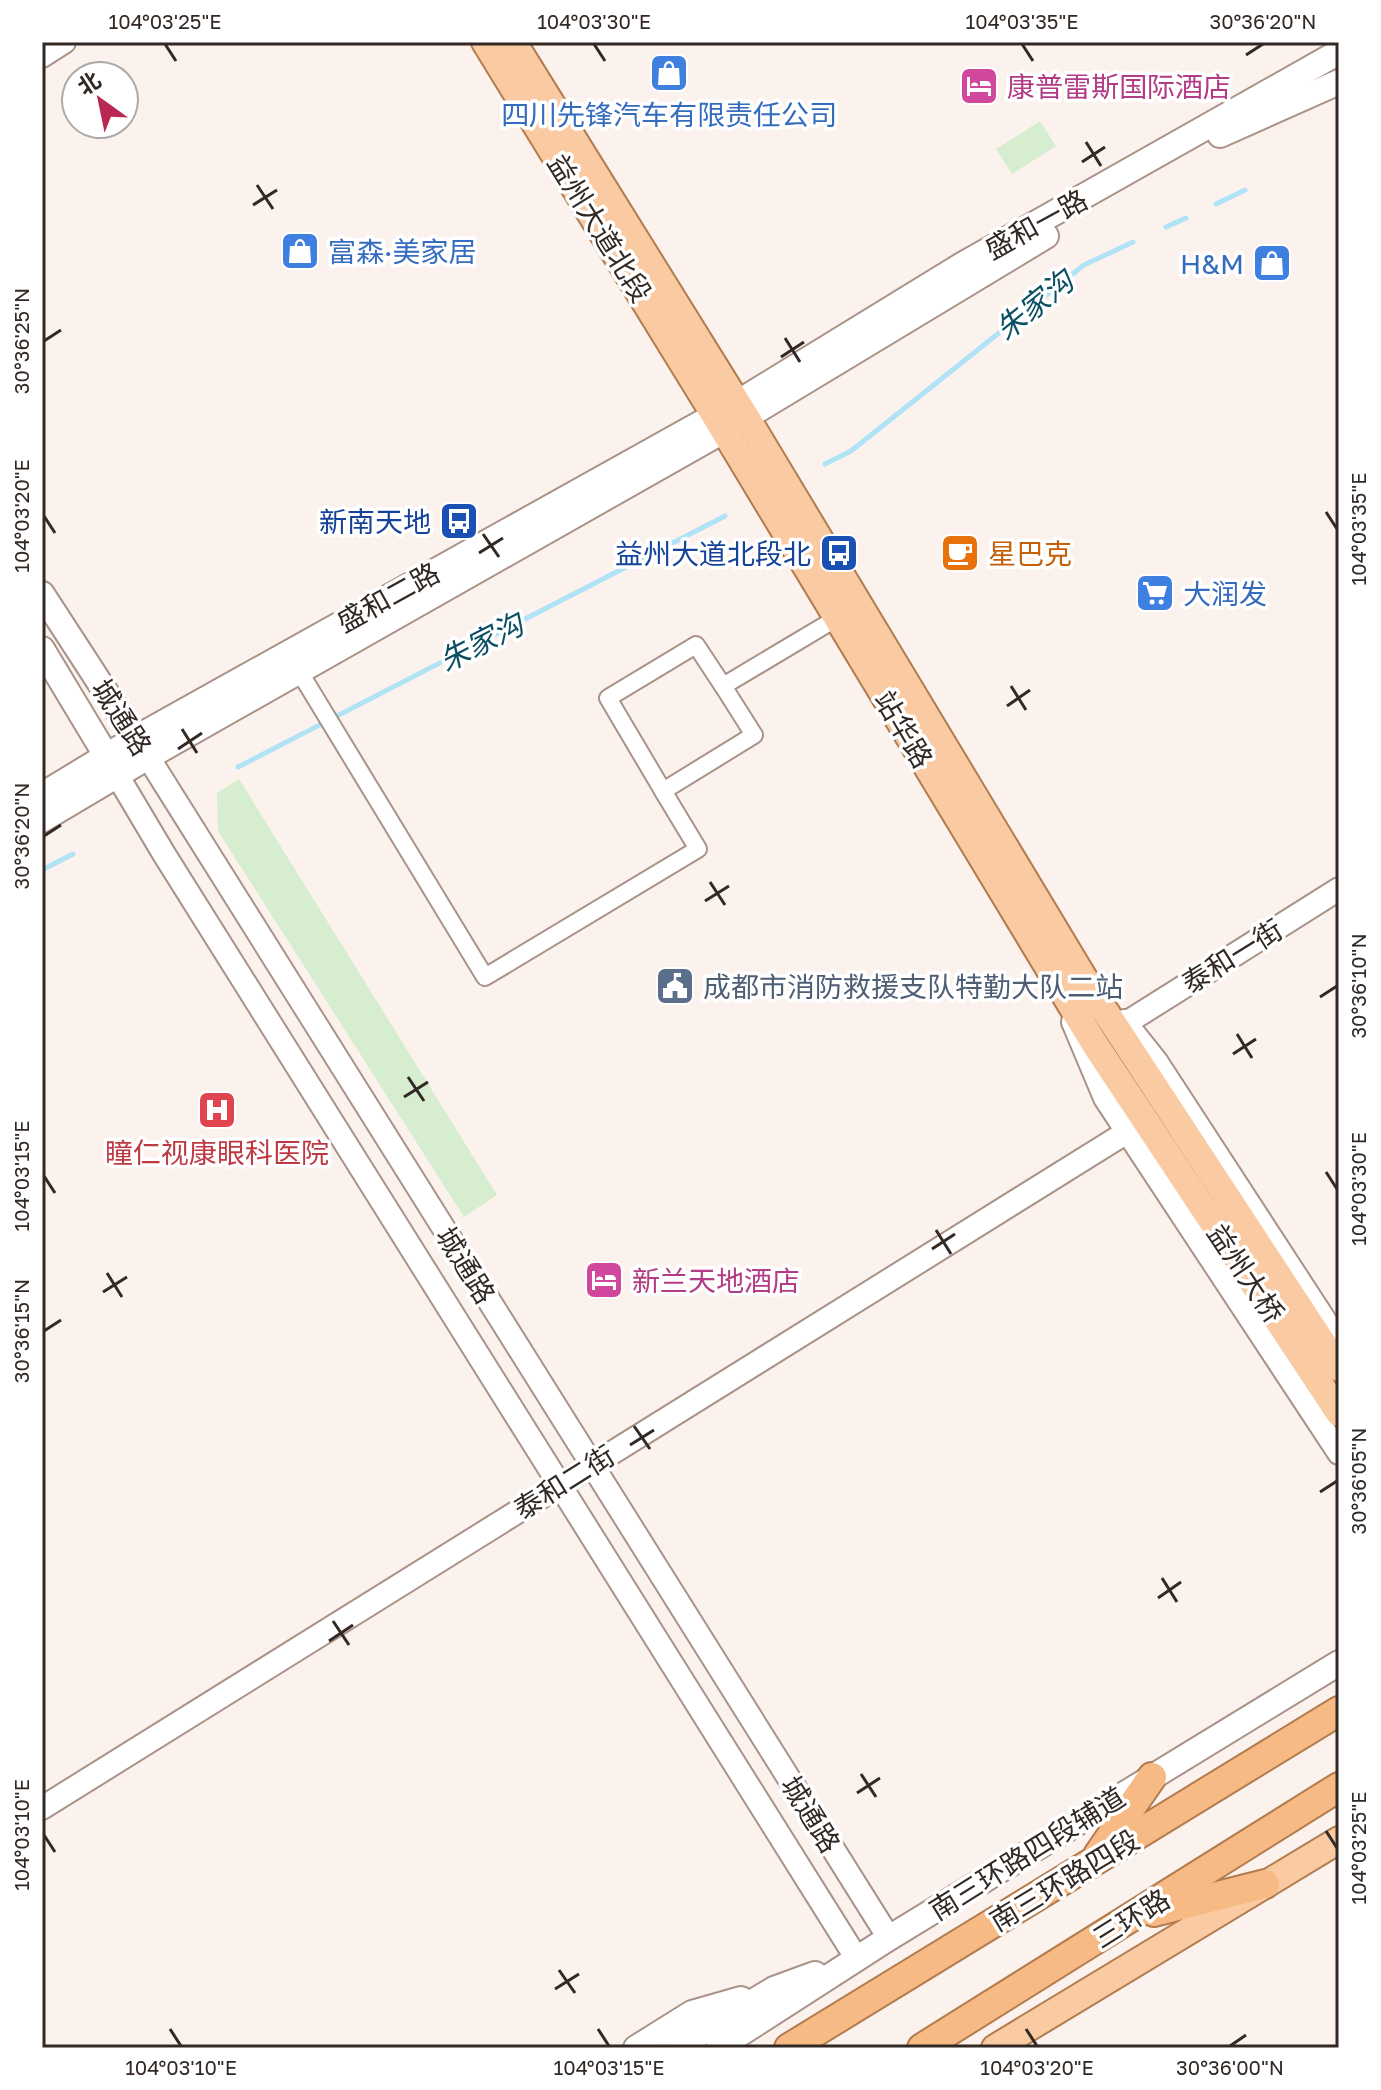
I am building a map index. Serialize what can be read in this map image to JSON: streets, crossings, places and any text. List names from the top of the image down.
{
  "streets": {
    "highway": ["南三环路四段", "三环路"],
    "main road": [
      "盛和一路",
      "益州大道北段",
      "盛和二路",
      "城通路",
      "站华路",
      "益州大桥",
      "南三环路四段辅道"
    ],
    "street": ["泰和一街", "泰和二街"]
  },
  "crossings": [
    ["盛和一路", "益州大道北段"],
    ["盛和一路", "盛和二路"],
    ["盛和一路", "站华路"],
    ["益州大道北段", "盛和二路"],
    ["益州大道北段", "站华路"],
    ["盛和二路", "城通路"],
    ["盛和二路", "站华路"],
    ["城通路", "泰和二街"],
    ["城通路", "南三环路四段辅道"],
    ["站华路", "益州大桥"],
    ["站华路", "泰和二街"],
    ["益州大桥", "泰和二街"]
  ],
  "water": ["朱家沟"],
  "places": {
    "shop": ["四川先锋汽车有限责任公司", "富森·美家居", "H&M"],
    "hotel": ["康普雷斯国际酒店", "新兰天地酒店"],
    "bus stop": ["新南天地", "益州大道北段北"],
    "cafe": ["星巴克"],
    "supermarket": ["大润发"],
    "public building": ["成都市消防救援支队特勤大队二站"],
    "hospital": ["瞳仁视康眼科医院"]
  },
  "north": "top left",
  "coordinates": [
    "104°03'25\"E",
    "104°03'30\"E",
    "104°03'35\"E",
    "30°36'20\"N",
    "30°36'25\"N",
    "104°03'20\"E",
    "30°36'10\"N",
    "104°03'15\"E",
    "30°36'15\"N",
    "30°36'05\"N",
    "104°03'10\"E",
    "30°36'00\"N"
  ]
}
